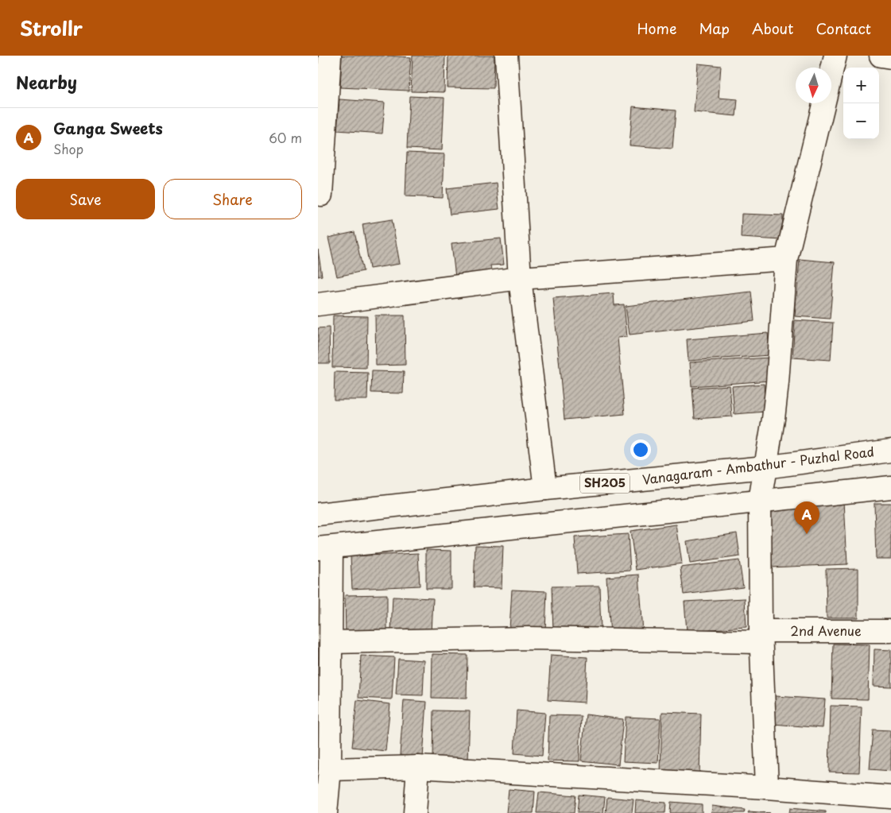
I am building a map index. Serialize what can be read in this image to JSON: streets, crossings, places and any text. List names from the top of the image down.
{
  "streets": {
    "street": ["Vanagaram - Ambathur - Puzhal Road", "SH205", "2nd Avenue"]
  },
  "north": "bottom",
  "page": {
    "header": "Strollr",
    "nav": [
      "Home",
      "Map",
      "About",
      "Contact"
    ],
    "heading": "Nearby",
    "map_buttons": ["+", "−"],
    "list": [
      {
        "mark": "A",
        "name": "Ganga Sweets",
        "note": "Shop",
        "value": "60 m"
      }
    ],
    "buttons": ["Save", "Share"],
    "pins": "A"
  }
}
